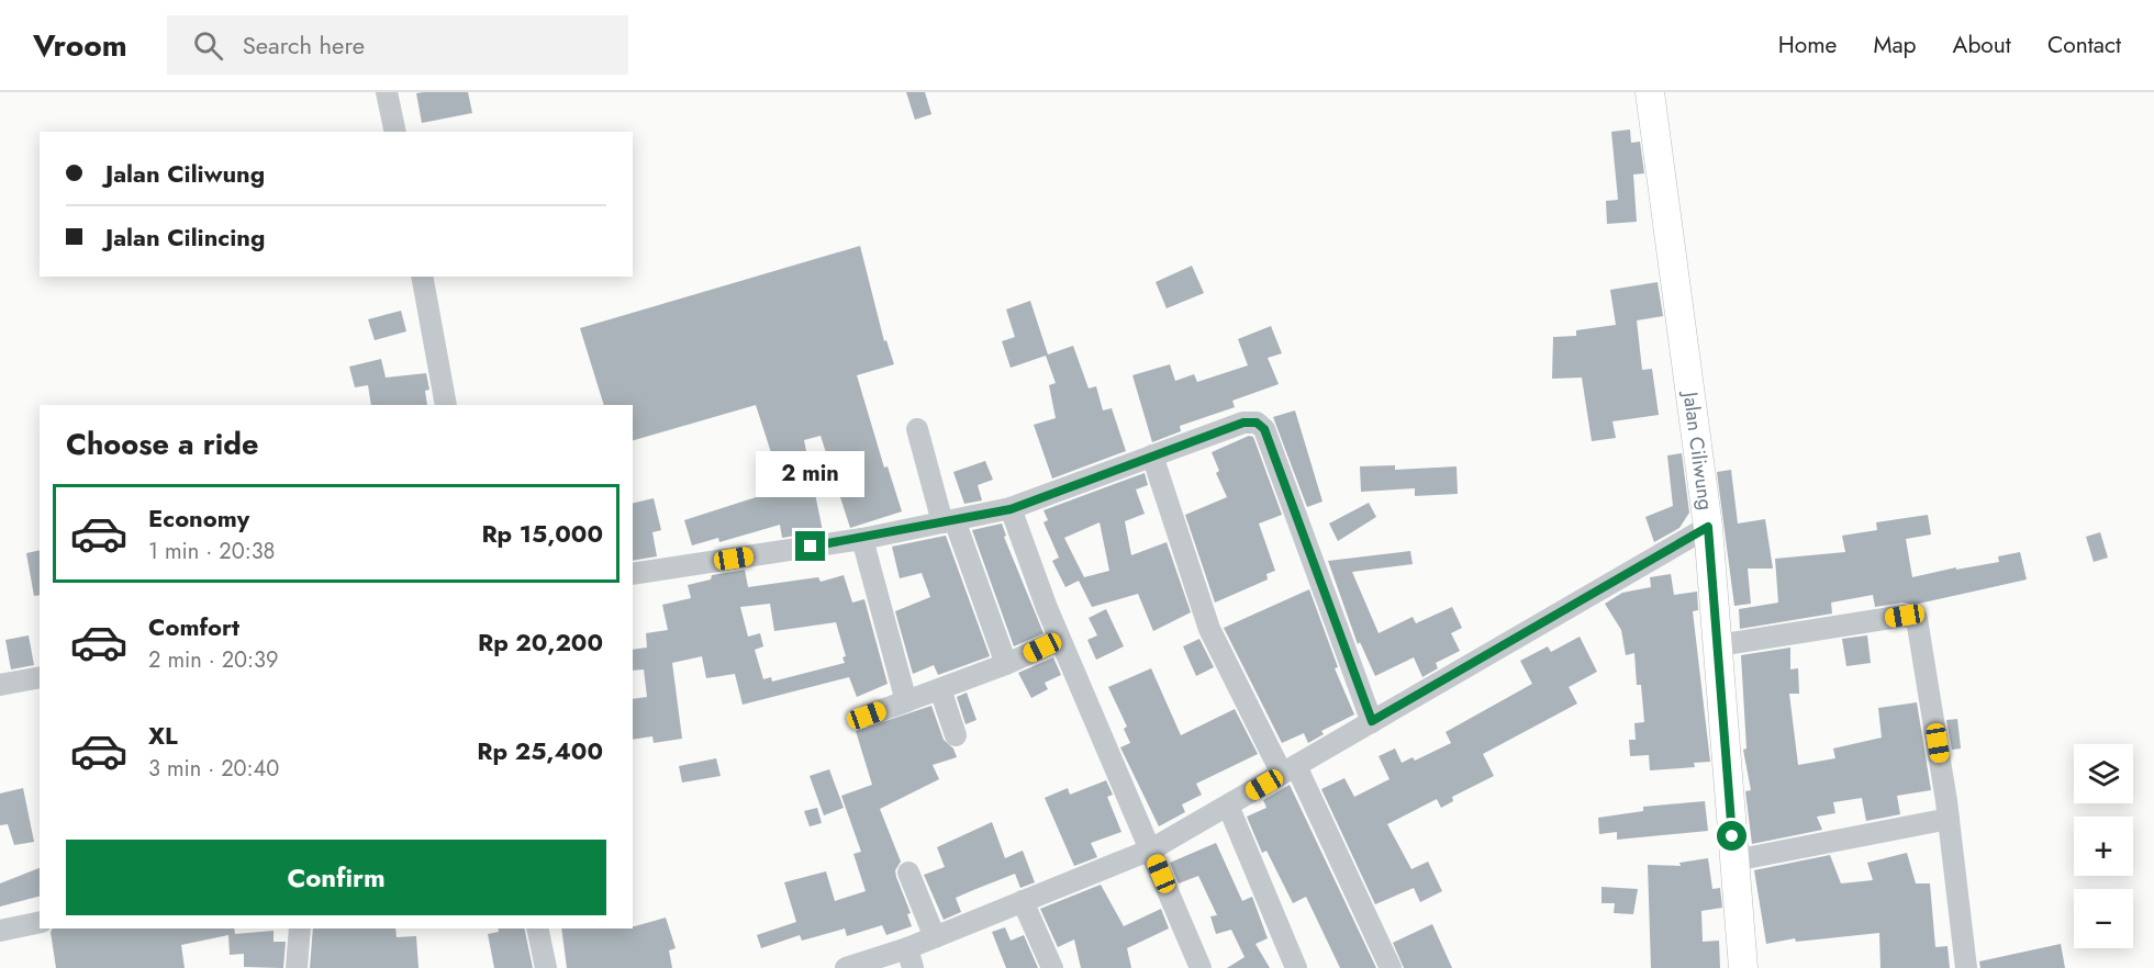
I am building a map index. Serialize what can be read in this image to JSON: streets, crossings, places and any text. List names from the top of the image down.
{
  "streets": {
    "main road": ["Jalan Ciliwung"]
  },
  "page": {
    "header": "Vroom",
    "search": "Search here",
    "nav": [
      "Home",
      "Map",
      "About",
      "Contact"
    ],
    "banner": ["Jalan Ciliwung", "Jalan Cilincing"],
    "heading": "Choose a ride",
    "bubble": "2 min",
    "list": [
      {
        "name": "Economy",
        "note": "1 min · 20:38",
        "value": "Rp 15,000"
      },
      {
        "name": "Comfort",
        "note": "2 min · 20:39",
        "value": "Rp 20,200"
      },
      {
        "name": "XL",
        "note": "3 min · 20:40",
        "value": "Rp 25,400"
      }
    ],
    "map_buttons": ["+", "−"],
    "buttons": "Confirm"
  }
}
